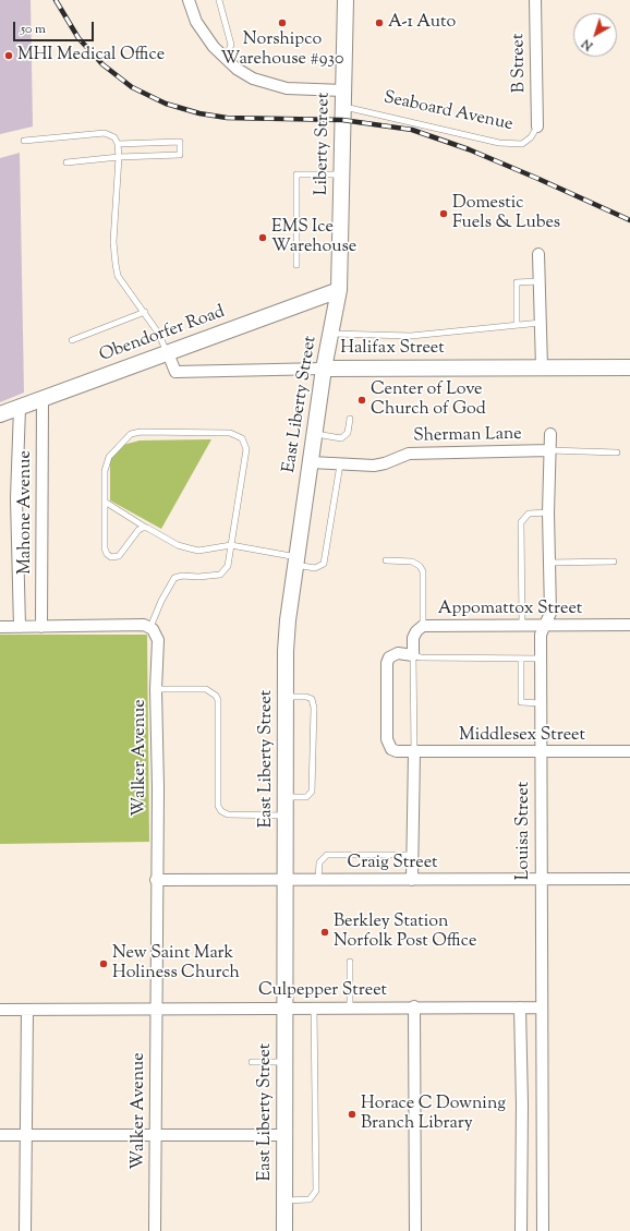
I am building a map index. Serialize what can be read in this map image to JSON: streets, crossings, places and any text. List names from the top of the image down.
{
  "streets": {
    "main road": [
      "Liberty Street",
      "Obendorfer Road",
      "Halifax Street",
      "East Liberty Street"
    ],
    "street": [
      "B Street",
      "Sherman Lane",
      "Mahone Avenue",
      "Appomattox Street",
      "Middlesex Street",
      "Walker Avenue",
      "Louisa Street",
      "Craig Street",
      "Culpepper Street"
    ],
    "lane": ["Seaboard Avenue"]
  },
  "crossings": [
    ["B Street", "Seaboard Avenue"],
    ["Seaboard Avenue", "Liberty Street"],
    ["Liberty Street", "Obendorfer Road"],
    ["Liberty Street", "East Liberty Street"],
    ["Obendorfer Road", "Halifax Street"],
    ["Obendorfer Road", "East Liberty Street"],
    ["Obendorfer Road", "Mahone Avenue"],
    ["Halifax Street", "East Liberty Street"],
    ["East Liberty Street", "Sherman Lane"],
    ["East Liberty Street", "Craig Street"],
    ["East Liberty Street", "Culpepper Street"],
    ["Sherman Lane", "Louisa Street"],
    ["Appomattox Street", "Middlesex Street"],
    ["Appomattox Street", "Louisa Street"],
    ["Middlesex Street", "Louisa Street"],
    ["Walker Avenue", "Craig Street"],
    ["Walker Avenue", "Culpepper Street"],
    ["Louisa Street", "Craig Street"],
    ["Louisa Street", "Culpepper Street"]
  ],
  "places": [
    "Norshipco Warehouse #930",
    "A-1 Auto",
    "MHI Medical Office",
    "Domestic Fuels & Lubes",
    "EMS Ice Warehouse",
    "Center of Love Church of God",
    "Berkley Station Norfolk Post Office",
    "New Saint Mark Holiness Church",
    "Horace C Downing Branch Library"
  ],
  "scale_bar": "50 m",
  "north": "bottom left"
}
